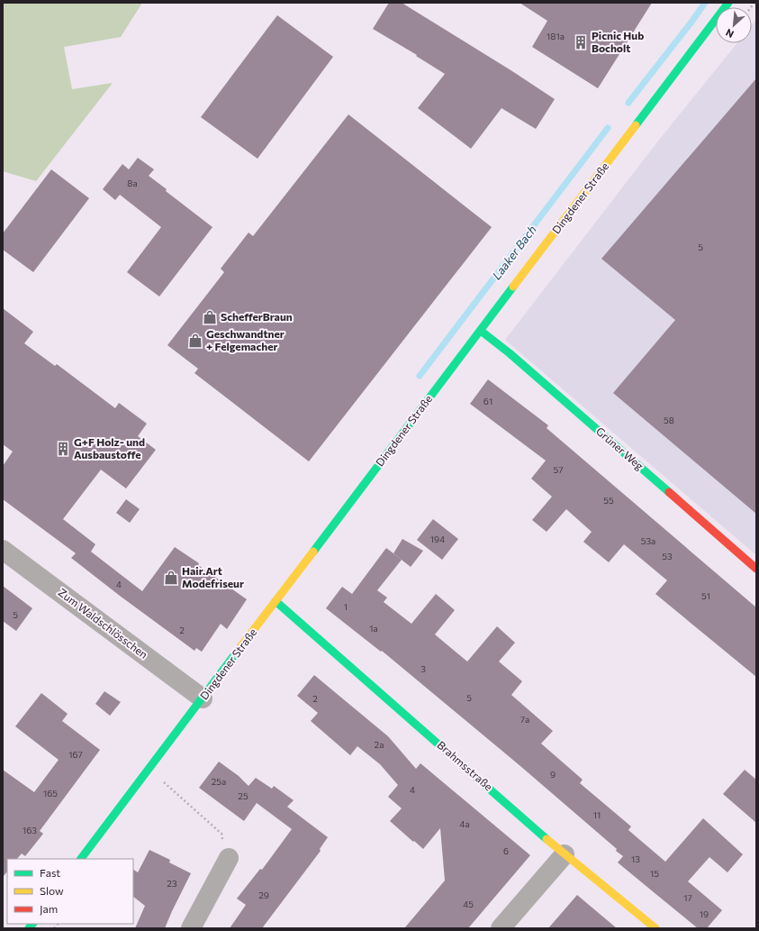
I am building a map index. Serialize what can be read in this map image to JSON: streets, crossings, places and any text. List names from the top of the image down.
{
  "streets": {
    "main road": ["Dingdener Straße", "Grüner Weg", "Brahmsstraße"],
    "street": ["Zum Waldschlösschen"]
  },
  "crossings": [
    ["Dingdener Straße", "Grüner Weg"],
    ["Dingdener Straße", "Zum Waldschlösschen"],
    ["Dingdener Straße", "Brahmsstraße"]
  ],
  "water": ["Laaker Bach"],
  "places": {
    "building": ["Picnic Hub Bocholt", "G+F Holz- und Ausbaustoffe"],
    "shop": ["SchefferBraun", "Geschwandtner + Felgemacher", "Hair.Art Modefriseur"]
  },
  "house_numbers": [
    "181a",
    "8a",
    "5",
    "61",
    "58",
    "57",
    "55",
    "194",
    "53a",
    "53",
    "4",
    "51",
    "1",
    "5",
    "1a",
    "2",
    "3",
    "5",
    "2",
    "7a",
    "2a",
    "167",
    "9",
    "25a",
    "4",
    "165",
    "25",
    "11",
    "4a",
    "163",
    "6",
    "13",
    "15",
    "23",
    "29",
    "17",
    "45",
    "19"
  ],
  "legend": ["Fast", "Slow", "Jam"],
  "north": "bottom left"
}
